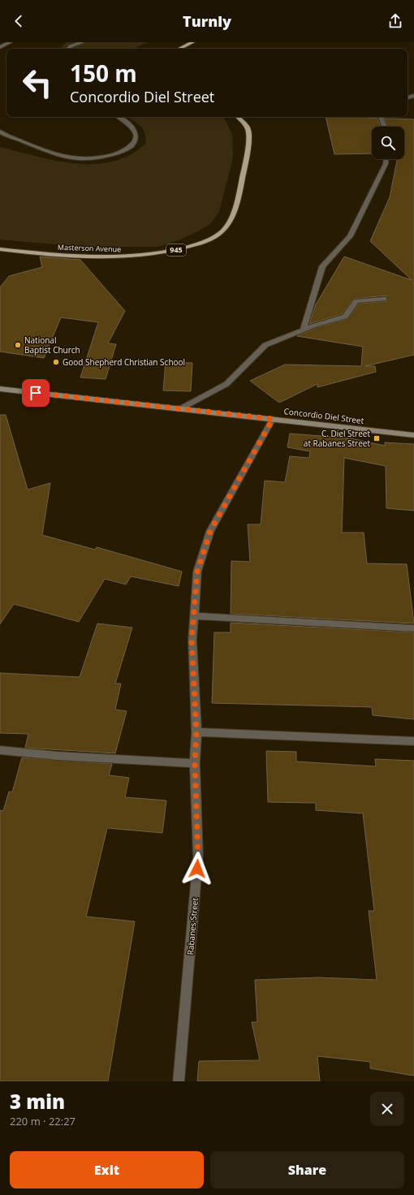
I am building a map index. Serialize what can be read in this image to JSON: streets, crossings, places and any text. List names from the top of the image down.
{
  "streets": {
    "main road": ["Masterson Avenue", "945", "Concordio Diel Street"],
    "street": ["Rabanes Street"]
  },
  "crossings": [
    ["Concordio Diel Street", "Rabanes Street"]
  ],
  "places": {
    "other": ["National Baptist Church", "Good Shepherd Christian School"],
    "transit": ["C. Diel Street at Rabanes Street"]
  },
  "page": {
    "header": "Turnly",
    "turn": ["150 m", "Concordio Diel Street"],
    "heading": ["3 min", "220 m · 22:27"],
    "buttons": ["Exit", "Share"]
  }
}
